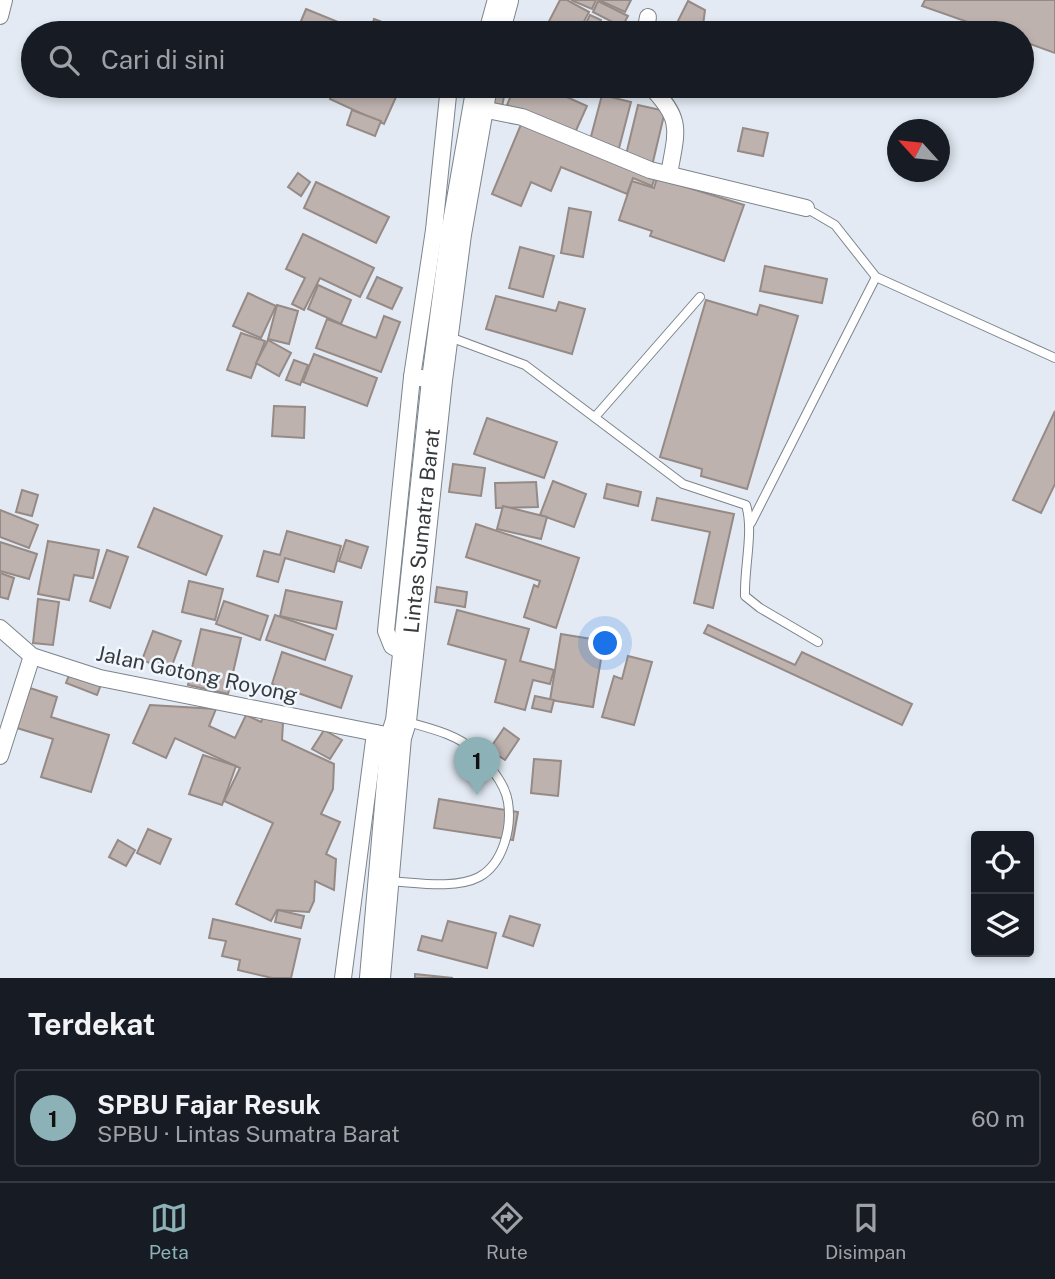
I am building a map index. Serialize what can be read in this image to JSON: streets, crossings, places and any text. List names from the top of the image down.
{
  "streets": {
    "highway": ["Lintas Sumatra Barat"],
    "street": ["Jalan Gotong Royong"]
  },
  "crossings": [
    ["Lintas Sumatra Barat", "Jalan Gotong Royong"]
  ],
  "north": "top left",
  "page": {
    "search": "Cari di sini",
    "pins": "1",
    "heading": "Terdekat",
    "list": [
      {
        "mark": "1",
        "name": "SPBU Fajar Resuk",
        "note": "SPBU · Lintas Sumatra Barat",
        "value": "60 m"
      }
    ],
    "nav": ["Peta", "Rute", "Disimpan"]
  }
}
